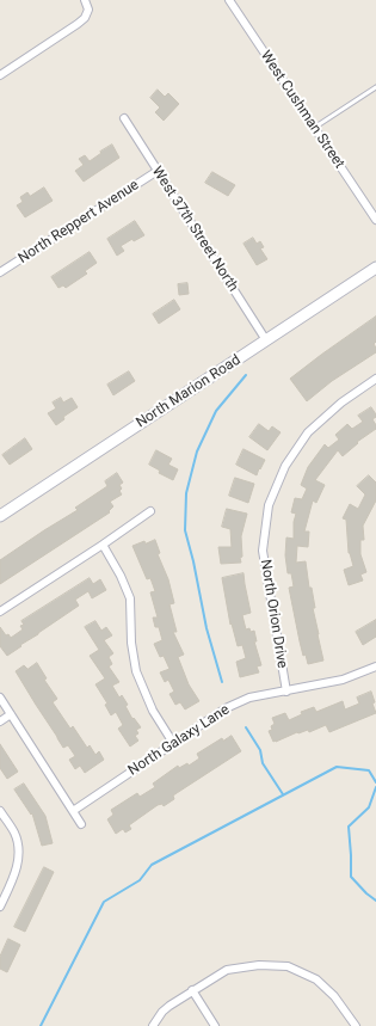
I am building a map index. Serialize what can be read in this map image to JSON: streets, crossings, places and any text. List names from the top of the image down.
{
  "streets": {
    "main road": ["North Marion Road"],
    "street": [
      "West Cushman Street",
      "North Reppert Avenue",
      "West 37th Street North",
      "North Orion Drive",
      "North Galaxy Lane"
    ]
  },
  "crossings": [
    ["North Reppert Avenue", "West 37th Street North"],
    ["West 37th Street North", "North Marion Road"],
    ["North Orion Drive", "North Galaxy Lane"]
  ]
}
